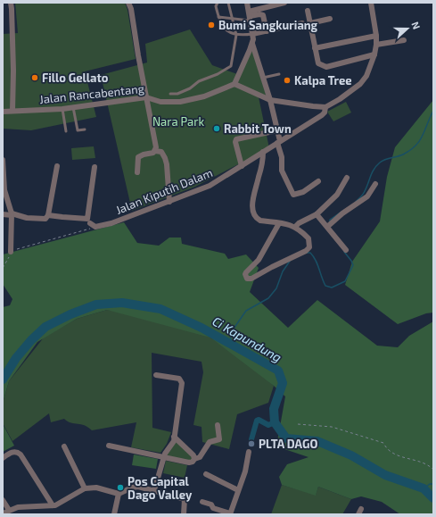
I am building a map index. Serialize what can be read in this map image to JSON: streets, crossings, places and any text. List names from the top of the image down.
{
  "streets": {
    "street": ["Jalan Rancabentang", "Jalan Kiputih Dalam"]
  },
  "water": ["Ci Kapundung"],
  "parks": ["Nara Park"],
  "places": [
    "Bumi Sangkuriang",
    "Fillo Gellato",
    "Kalpa Tree",
    "Rabbit Town",
    "PLTA DAGO",
    "Pos Capital Dago Valley"
  ],
  "north": "right"
}
